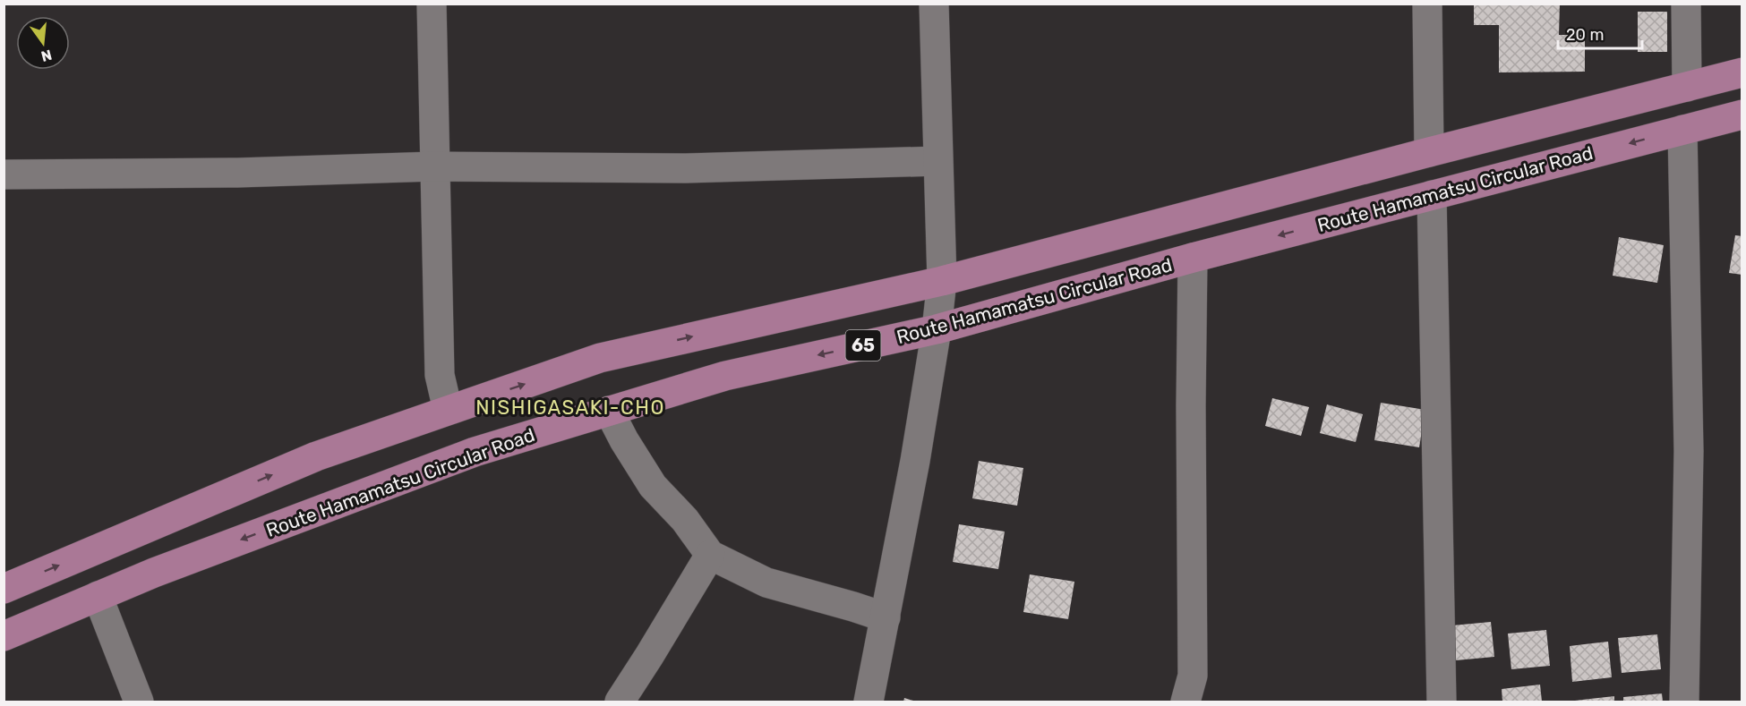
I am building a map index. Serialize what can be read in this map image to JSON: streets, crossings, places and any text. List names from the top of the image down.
{
  "streets": {
    "main road": ["Route Hamamatsu Circular Road", "65"]
  },
  "districts": ["NISHIGASAKI-CHO"],
  "scale_bar": "20 m",
  "north": "bottom"
}
